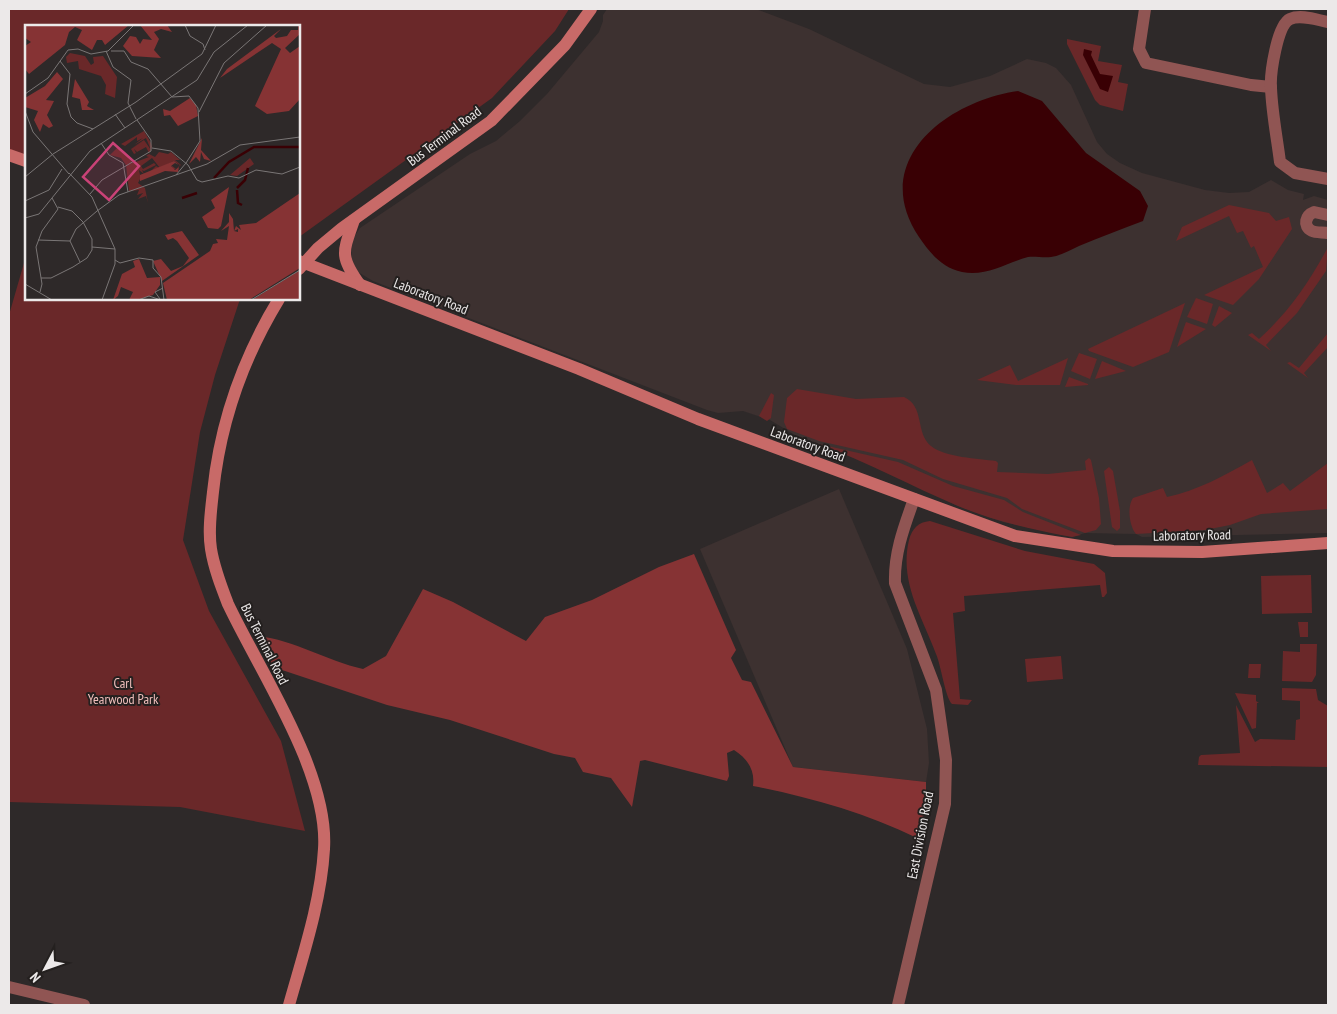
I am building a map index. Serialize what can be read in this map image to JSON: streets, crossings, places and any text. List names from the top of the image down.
{
  "streets": {
    "street": ["Bus Terminal Road", "Laboratory Road", "East Division Road"]
  },
  "crossings": [
    ["Bus Terminal Road", "Laboratory Road"],
    ["Laboratory Road", "East Division Road"]
  ],
  "parks": ["Carl Yearwood Park"],
  "north": "bottom left"
}
